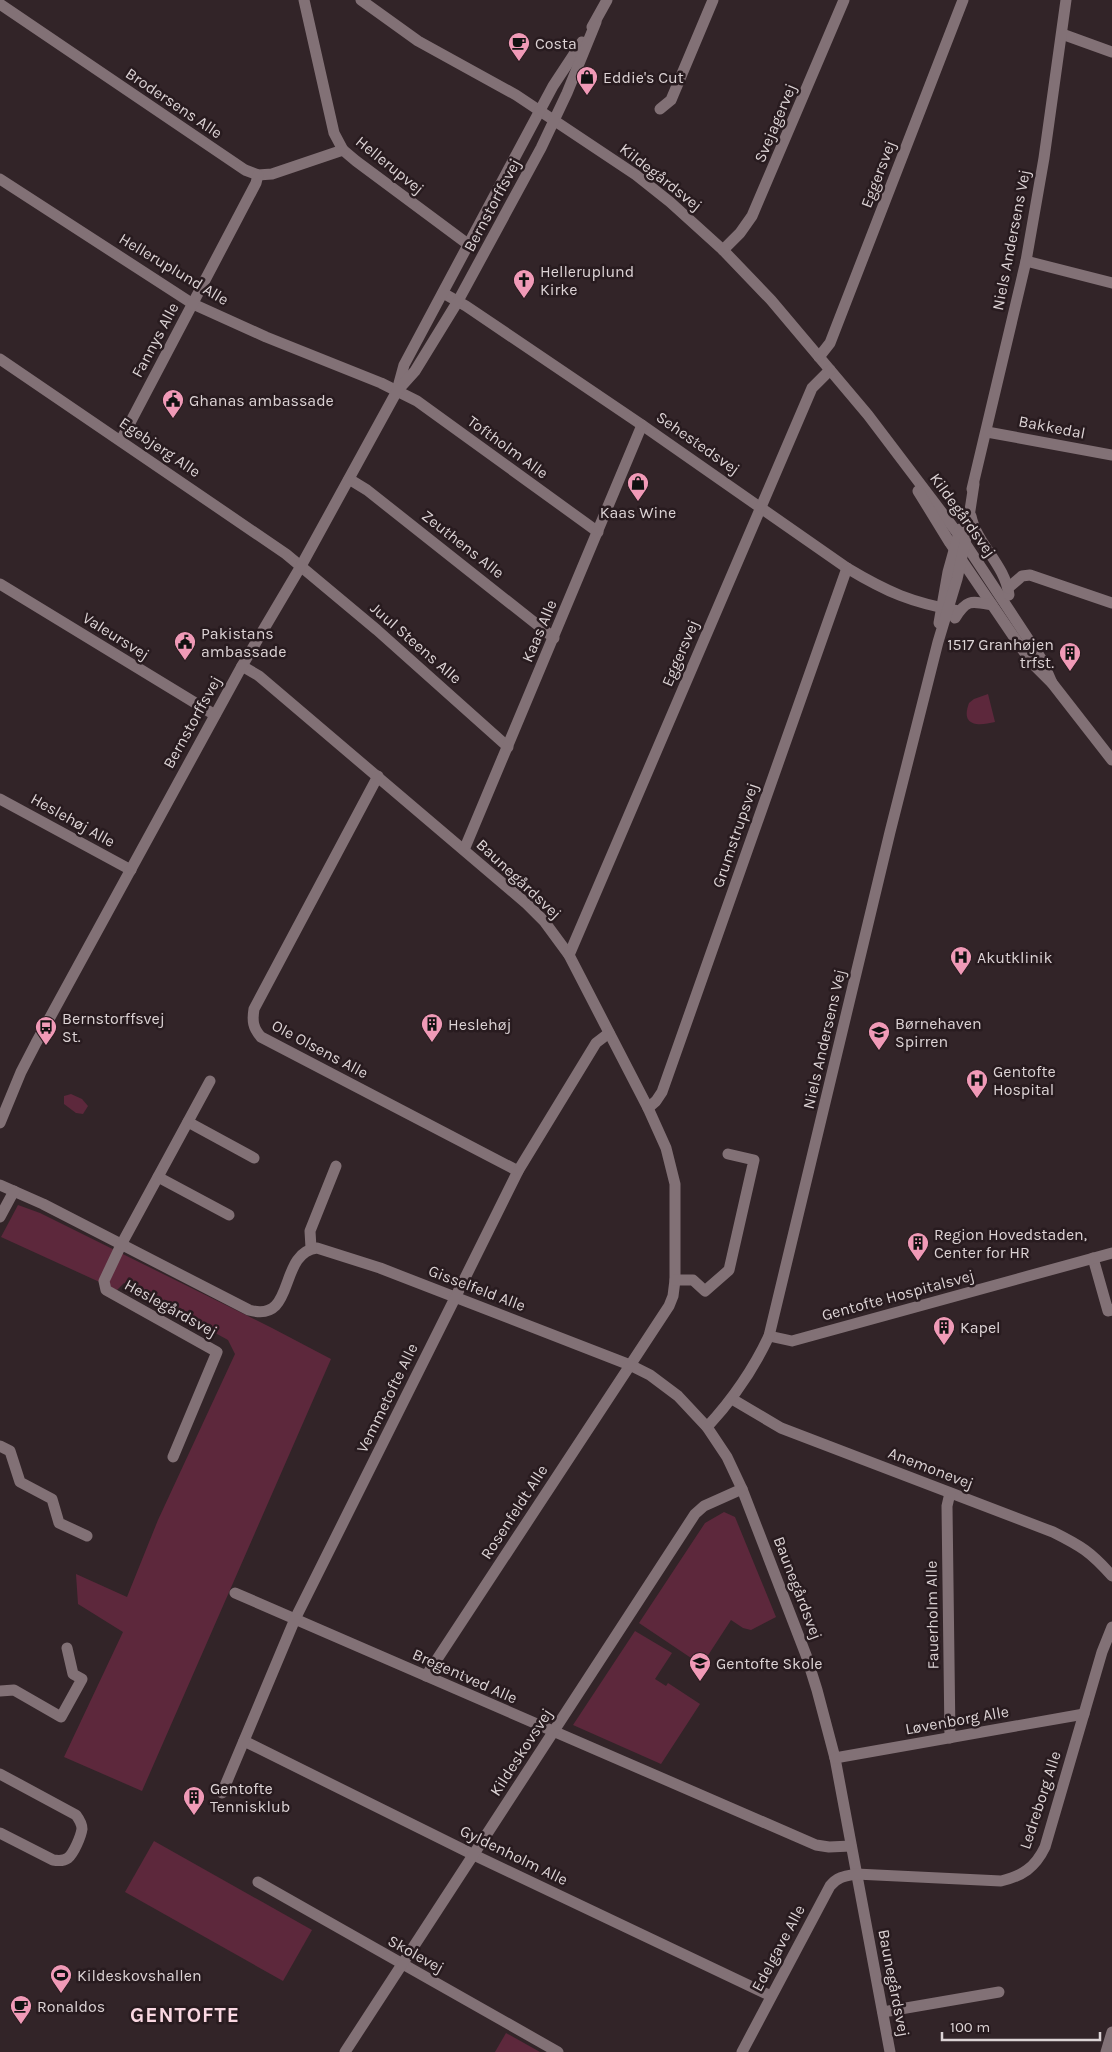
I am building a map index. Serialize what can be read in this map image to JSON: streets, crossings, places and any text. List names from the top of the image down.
{
  "streets": {
    "street": [
      "Brodersens Alle",
      "Svejagervej",
      "Hellerupvej",
      "Eggersvej",
      "Kildegårdsvej",
      "Bernstorffsvej",
      "Niels Andersens Vej",
      "Helleruplund Alle",
      "Fannys Alle",
      "Bakkedal",
      "Sehestedsvej",
      "Egebjerg Alle",
      "Toftholm Alle",
      "Zeuthens Alle",
      "Kaas Alle",
      "Valeursvej",
      "Juul Steens Alle",
      "Heslehøj Alle",
      "Grumstrupsvej",
      "Baunegårdsvej",
      "Ole Olsens Alle",
      "Gisselfeld Alle",
      "Gentofte Hospitalsvej",
      "Heslegårdsvej",
      "Vemmetofte Alle",
      "Anemonevej",
      "Rosenfeldt Alle",
      "Fauerholm Alle",
      "Bregentved Alle",
      "Løvenborg Alle",
      "Kildeskovsvej",
      "Ledreborg Alle",
      "Gyldenholm Alle",
      "Edelgave Alle",
      "Skolevej"
    ]
  },
  "crossings": [
    ["Brodersens Alle", "Fannys Alle"],
    ["Svejagervej", "Kildegårdsvej"],
    ["Hellerupvej", "Bernstorffsvej"],
    ["Eggersvej", "Kildegårdsvej"],
    ["Eggersvej", "Sehestedsvej"],
    ["Eggersvej", "Baunegårdsvej"],
    ["Kildegårdsvej", "Bernstorffsvej"],
    ["Kildegårdsvej", "Niels Andersens Vej"],
    ["Bernstorffsvej", "Helleruplund Alle"],
    ["Bernstorffsvej", "Sehestedsvej"],
    ["Bernstorffsvej", "Egebjerg Alle"],
    ["Bernstorffsvej", "Toftholm Alle"],
    ["Bernstorffsvej", "Zeuthens Alle"],
    ["Bernstorffsvej", "Valeursvej"],
    ["Bernstorffsvej", "Juul Steens Alle"],
    ["Bernstorffsvej", "Heslehøj Alle"],
    ["Bernstorffsvej", "Baunegårdsvej"],
    ["Niels Andersens Vej", "Bakkedal"],
    ["Niels Andersens Vej", "Sehestedsvej"],
    ["Niels Andersens Vej", "Baunegårdsvej"],
    ["Niels Andersens Vej", "Gentofte Hospitalsvej"],
    ["Niels Andersens Vej", "Anemonevej"],
    ["Helleruplund Alle", "Fannys Alle"],
    ["Helleruplund Alle", "Toftholm Alle"],
    ["Fannys Alle", "Egebjerg Alle"],
    ["Sehestedsvej", "Kaas Alle"],
    ["Sehestedsvej", "Grumstrupsvej"],
    ["Egebjerg Alle", "Juul Steens Alle"],
    ["Toftholm Alle", "Kaas Alle"],
    ["Zeuthens Alle", "Kaas Alle"],
    ["Kaas Alle", "Juul Steens Alle"],
    ["Kaas Alle", "Baunegårdsvej"],
    ["Grumstrupsvej", "Baunegårdsvej"],
    ["Baunegårdsvej", "Ole Olsens Alle"],
    ["Baunegårdsvej", "Gisselfeld Alle"],
    ["Baunegårdsvej", "Vemmetofte Alle"],
    ["Baunegårdsvej", "Rosenfeldt Alle"],
    ["Baunegårdsvej", "Bregentved Alle"],
    ["Baunegårdsvej", "Løvenborg Alle"],
    ["Baunegårdsvej", "Kildeskovsvej"],
    ["Baunegårdsvej", "Ledreborg Alle"],
    ["Baunegårdsvej", "Edelgave Alle"],
    ["Ole Olsens Alle", "Vemmetofte Alle"],
    ["Gisselfeld Alle", "Heslegårdsvej"],
    ["Gisselfeld Alle", "Vemmetofte Alle"],
    ["Gisselfeld Alle", "Rosenfeldt Alle"],
    ["Vemmetofte Alle", "Bregentved Alle"],
    ["Vemmetofte Alle", "Gyldenholm Alle"],
    ["Anemonevej", "Fauerholm Alle"],
    ["Rosenfeldt Alle", "Bregentved Alle"],
    ["Fauerholm Alle", "Løvenborg Alle"],
    ["Bregentved Alle", "Kildeskovsvej"],
    ["Løvenborg Alle", "Ledreborg Alle"],
    ["Kildeskovsvej", "Gyldenholm Alle"],
    ["Kildeskovsvej", "Skolevej"],
    ["Ledreborg Alle", "Edelgave Alle"],
    ["Gyldenholm Alle", "Edelgave Alle"]
  ],
  "districts": ["GENTOFTE"],
  "places": {
    "cafe": ["Costa", "Ronaldos"],
    "shop": ["Eddie's Cut", "Kaas Wine"],
    "church": ["Helleruplund Kirke"],
    "public building": ["Ghanas ambassade", "Pakistans ambassade"],
    "building": [
      "1517 Granhøjen trfst.",
      "Heslehøj",
      "Region Hovedstaden, Center for HR",
      "Kapel",
      "Gentofte Tennisklub"
    ],
    "hospital": ["Akutklinik", "Gentofte Hospital"],
    "bus stop": ["Bernstorffsvej St."],
    "school or university": ["Børnehaven Spirren", "Gentofte Skole"],
    "sports": ["Kildeskovshallen"]
  },
  "scale_bar": "100 m"
}
